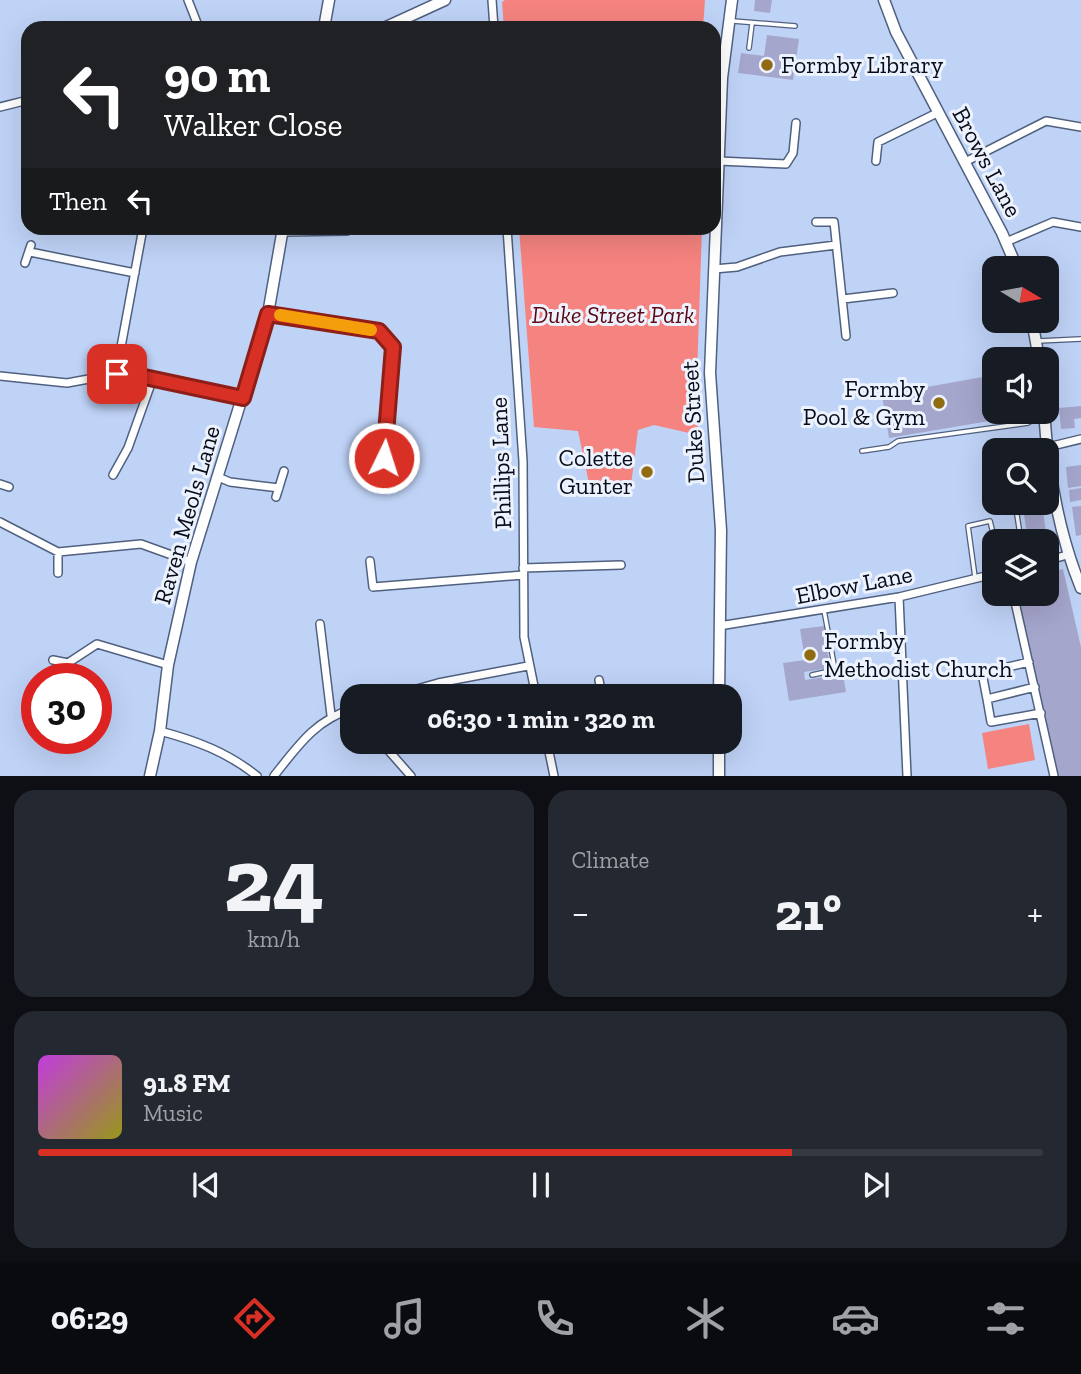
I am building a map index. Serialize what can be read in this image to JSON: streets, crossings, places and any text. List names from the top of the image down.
{
  "streets": {
    "street": [
      "Brows Lane",
      "Duke Street",
      "Phillips Lane",
      "Raven Meols Lane",
      "Elbow Lane"
    ]
  },
  "crossings": [
    ["Duke Street", "Elbow Lane"]
  ],
  "parks": ["Duke Street Park"],
  "places": [
    "Formby Library",
    "Formby Pool & Gym",
    "Colette Gunter",
    "Formby Methodist Church"
  ],
  "north": "right",
  "page": {
    "turn": ["90 m", "Walker Close"],
    "then": "Then",
    "limit": "30",
    "trip": "06:30 · 1 min · 320 m",
    "tile": [
      ["24", "km/h"],
      "Climate"
    ],
    "heat": ["−", "21°", "+"],
    "song": ["91.8 FM", "Music"],
    "tabs": "06:29"
  }
}
